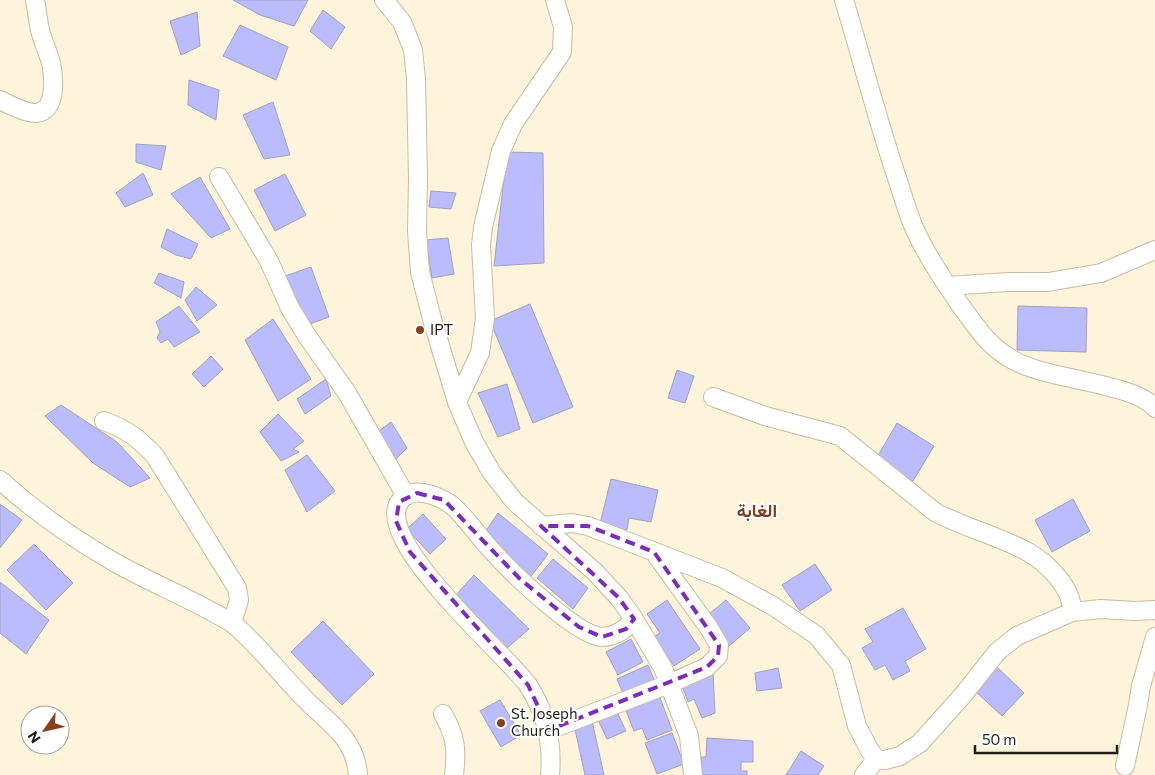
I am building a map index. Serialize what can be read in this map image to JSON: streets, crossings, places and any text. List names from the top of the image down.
{
  "districts": ["الغابة"],
  "places": ["IPT", "St. Joseph Church"],
  "scale_bar": "50 m",
  "north": "bottom left"
}
